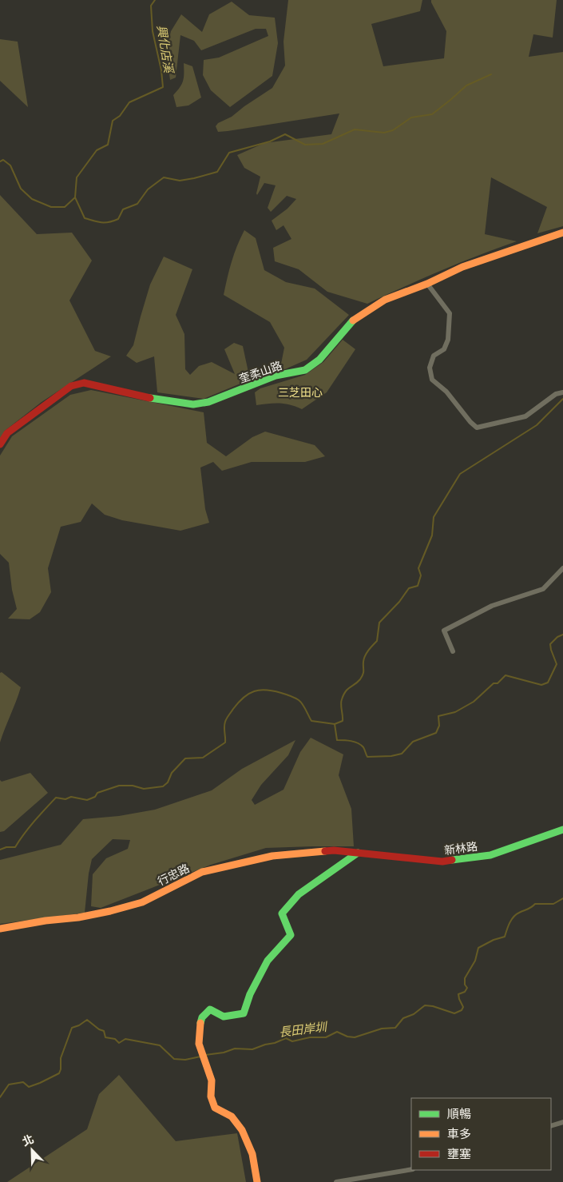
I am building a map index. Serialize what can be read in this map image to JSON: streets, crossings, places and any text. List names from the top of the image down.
{
  "streets": {
    "street": ["奎柔山路", "新林路", "行忠路"]
  },
  "crossings": [
    ["新林路", "行忠路"]
  ],
  "water": ["興化店溪", "長田岸圳"],
  "parks": ["三芝田心"],
  "legend": ["順暢", "車多", "壅塞"],
  "north": "top left"
}
